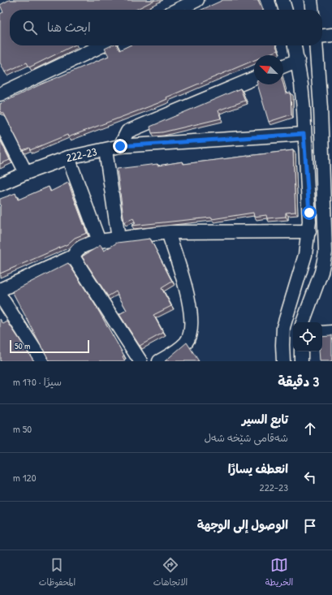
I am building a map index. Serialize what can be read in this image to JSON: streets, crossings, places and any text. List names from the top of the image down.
{
  "streets": {
    "street": ["222-23"]
  },
  "scale_bar": "50 m",
  "north": "top left",
  "page": {
    "search": "ابحث هنا",
    "scale": "50 m",
    "heading": ["3 دقيقة", "سيرًا · 170 m"],
    "list": [
      ["تابع السير", "شەقامی شێخه‌ شه‌ل", "50 m"],
      ["انعطف يسارًا", "222-23", "120 m"],
      "الوصول إلى الوجهة"
    ],
    "nav": ["الخريطة", "الاتجاهات", "المحفوظات"]
  }
}
